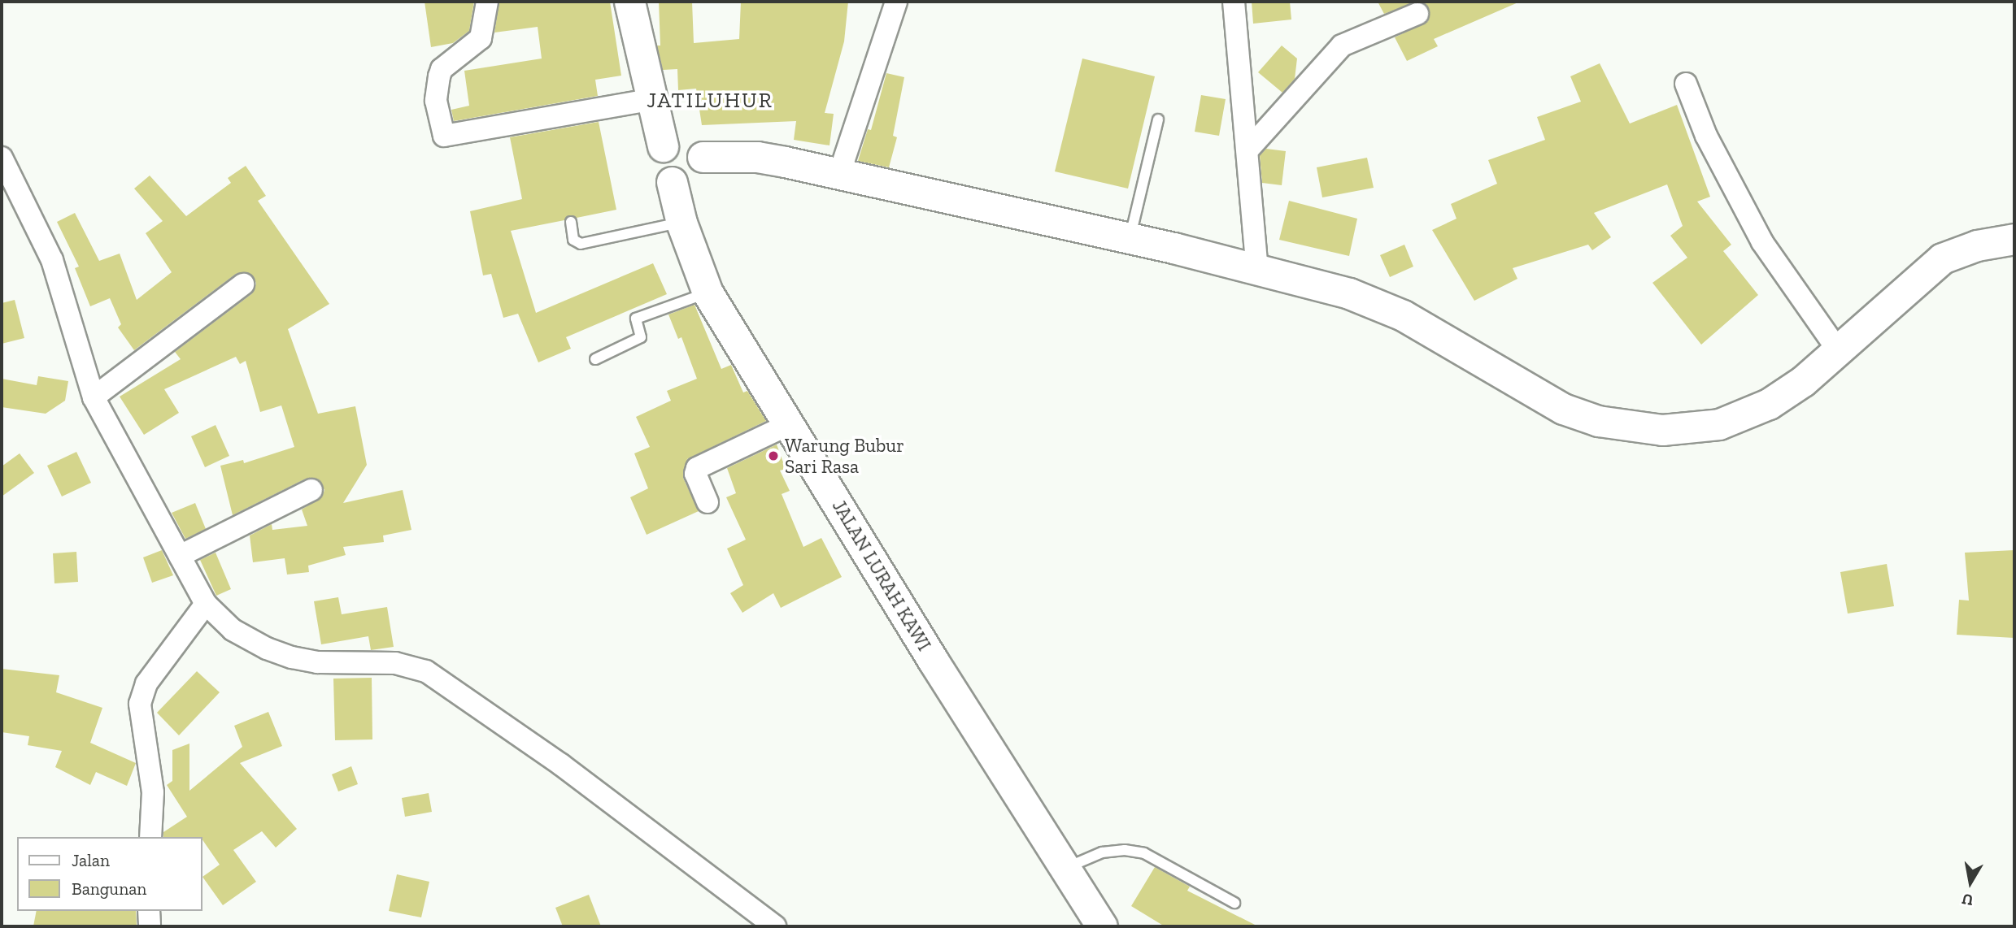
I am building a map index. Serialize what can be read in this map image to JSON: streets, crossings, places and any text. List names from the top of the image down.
{
  "streets": {
    "street": ["JALAN LURAH KAWI"]
  },
  "districts": ["JATILUHUR"],
  "places": ["Warung Bubur Sari Rasa"],
  "legend": ["Jalan", "Bangunan"],
  "north": "bottom"
}
